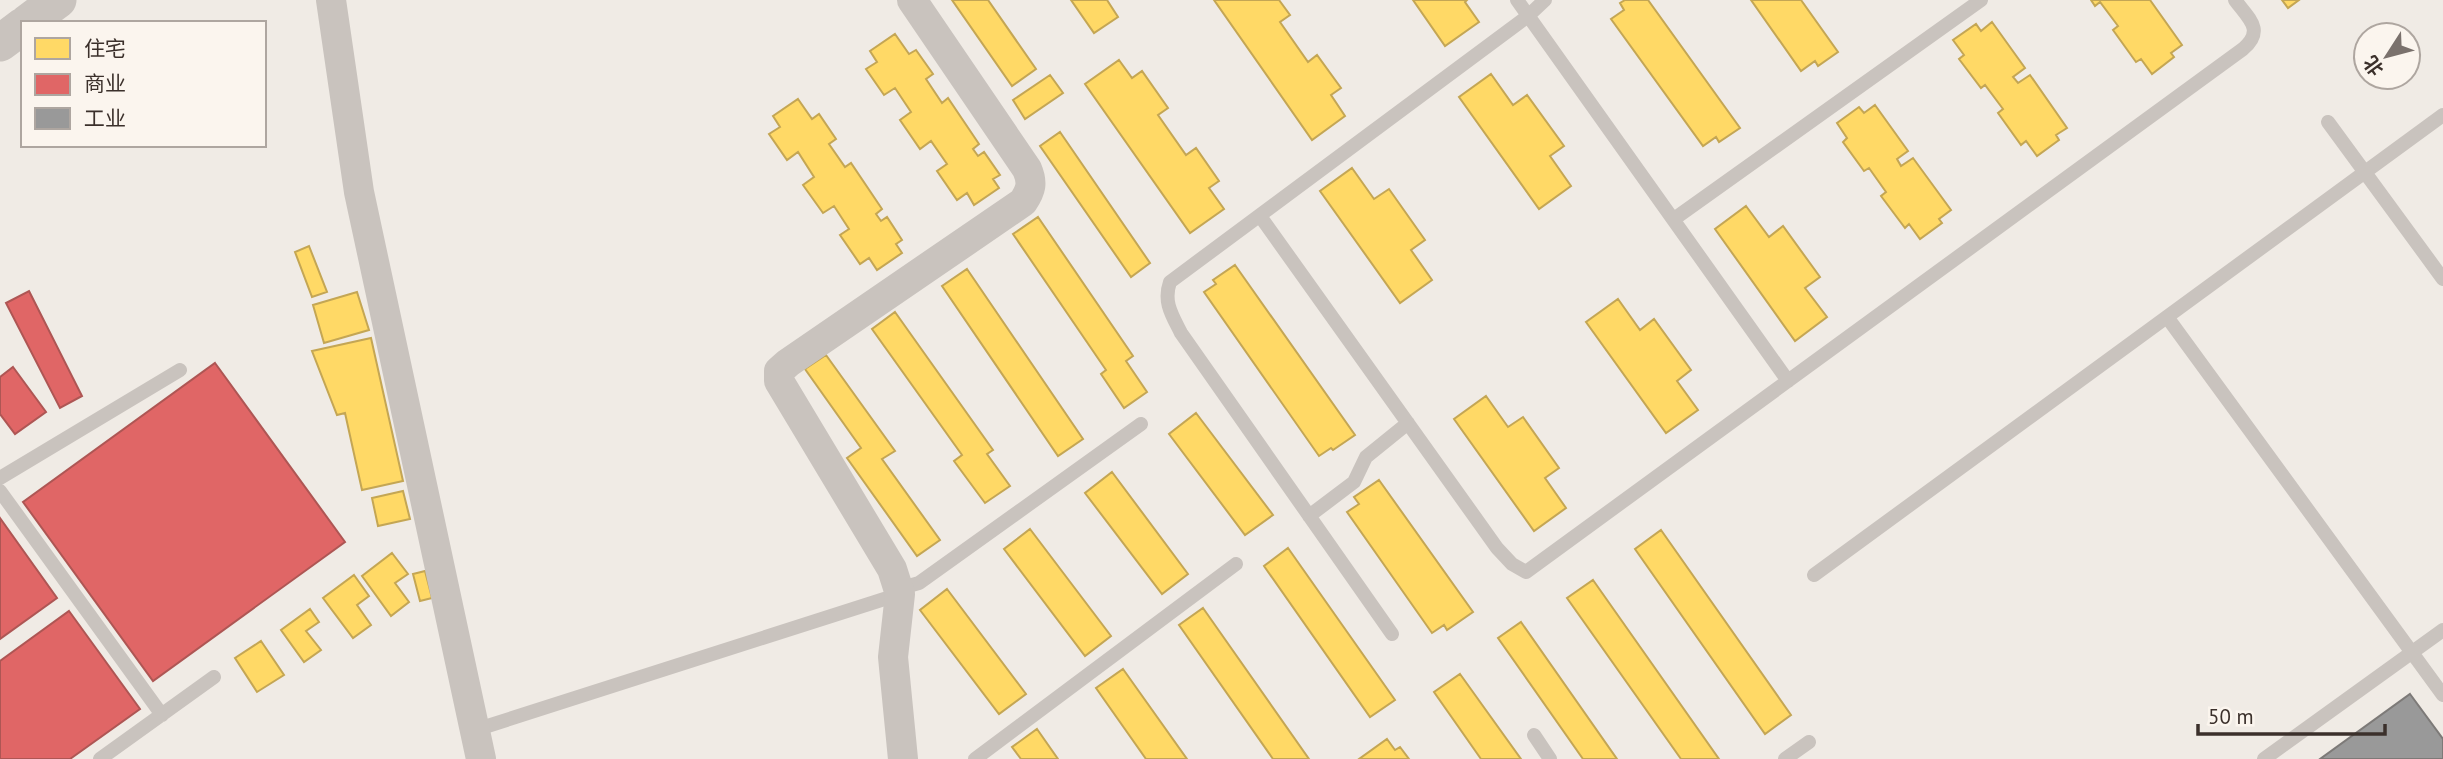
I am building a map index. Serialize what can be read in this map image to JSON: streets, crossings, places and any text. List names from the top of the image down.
{
  "legend": ["住宅", "商业", "工业"],
  "scale_bar": "50 m",
  "north": "bottom left"
}
